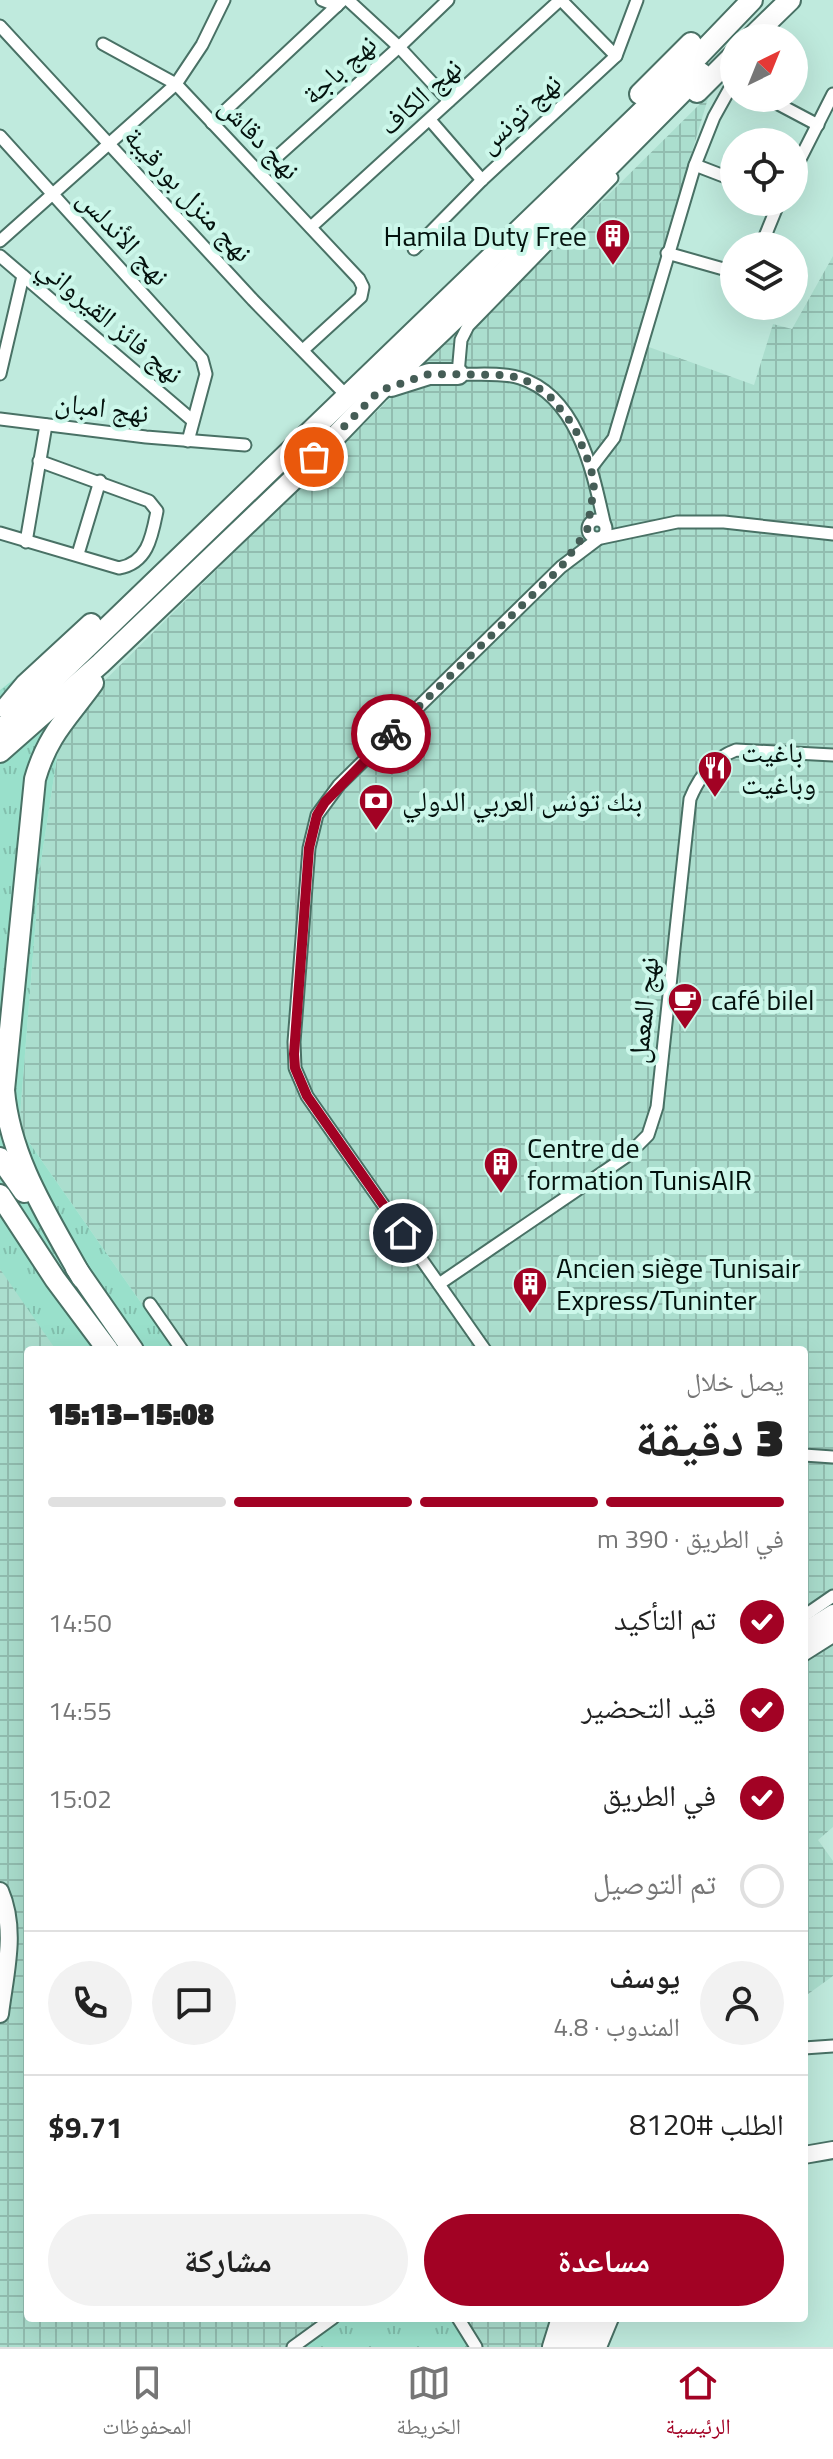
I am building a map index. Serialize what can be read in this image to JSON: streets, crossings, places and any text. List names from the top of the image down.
{
  "streets": {
    "street": [
      "نهج باجة",
      "نهج الكاف",
      "نهج تونس",
      "نهج دقاش",
      "نهج منزل بورقيبة",
      "نهج الأندلس",
      "نهج فائز القيرواني",
      "نهج امبان",
      "نهج المعمل"
    ]
  },
  "crossings": [
    ["نهج باجة", "نهج دقاش"],
    ["نهج الكاف", "نهج دقاش"],
    ["نهج دقاش", "نهج منزل بورقيبة"],
    ["نهج الأندلس", "نهج فائز القيرواني"]
  ],
  "places": {
    "building": ["Hamila Duty Free", "Centre de formation TunisAIR", "Ancien siège Tunisair Express/Tuninter"],
    "restaurant": ["باغيت وباغيت"],
    "bank": ["بنك تونس العربي الدولي"],
    "cafe": ["café bilel"]
  },
  "north": "top right",
  "page": {
    "heading": ["3 دقيقة", "يصل خلال", "15:08–15:13"],
    "panel": [
      "يوسف",
      "المندوب · 4.8",
      "الطلب #8120",
      "$9.71"
    ],
    "bar": "في الطريق · 390 m",
    "list": [
      ["تم التأكيد", "14:50"],
      ["قيد التحضير", "14:55"],
      ["في الطريق", "15:02"],
      "تم التوصيل"
    ],
    "buttons": ["مساعدة", "مشاركة"],
    "tabs": ["الرئيسية", "الخريطة", "المحفوظات"]
  }
}
